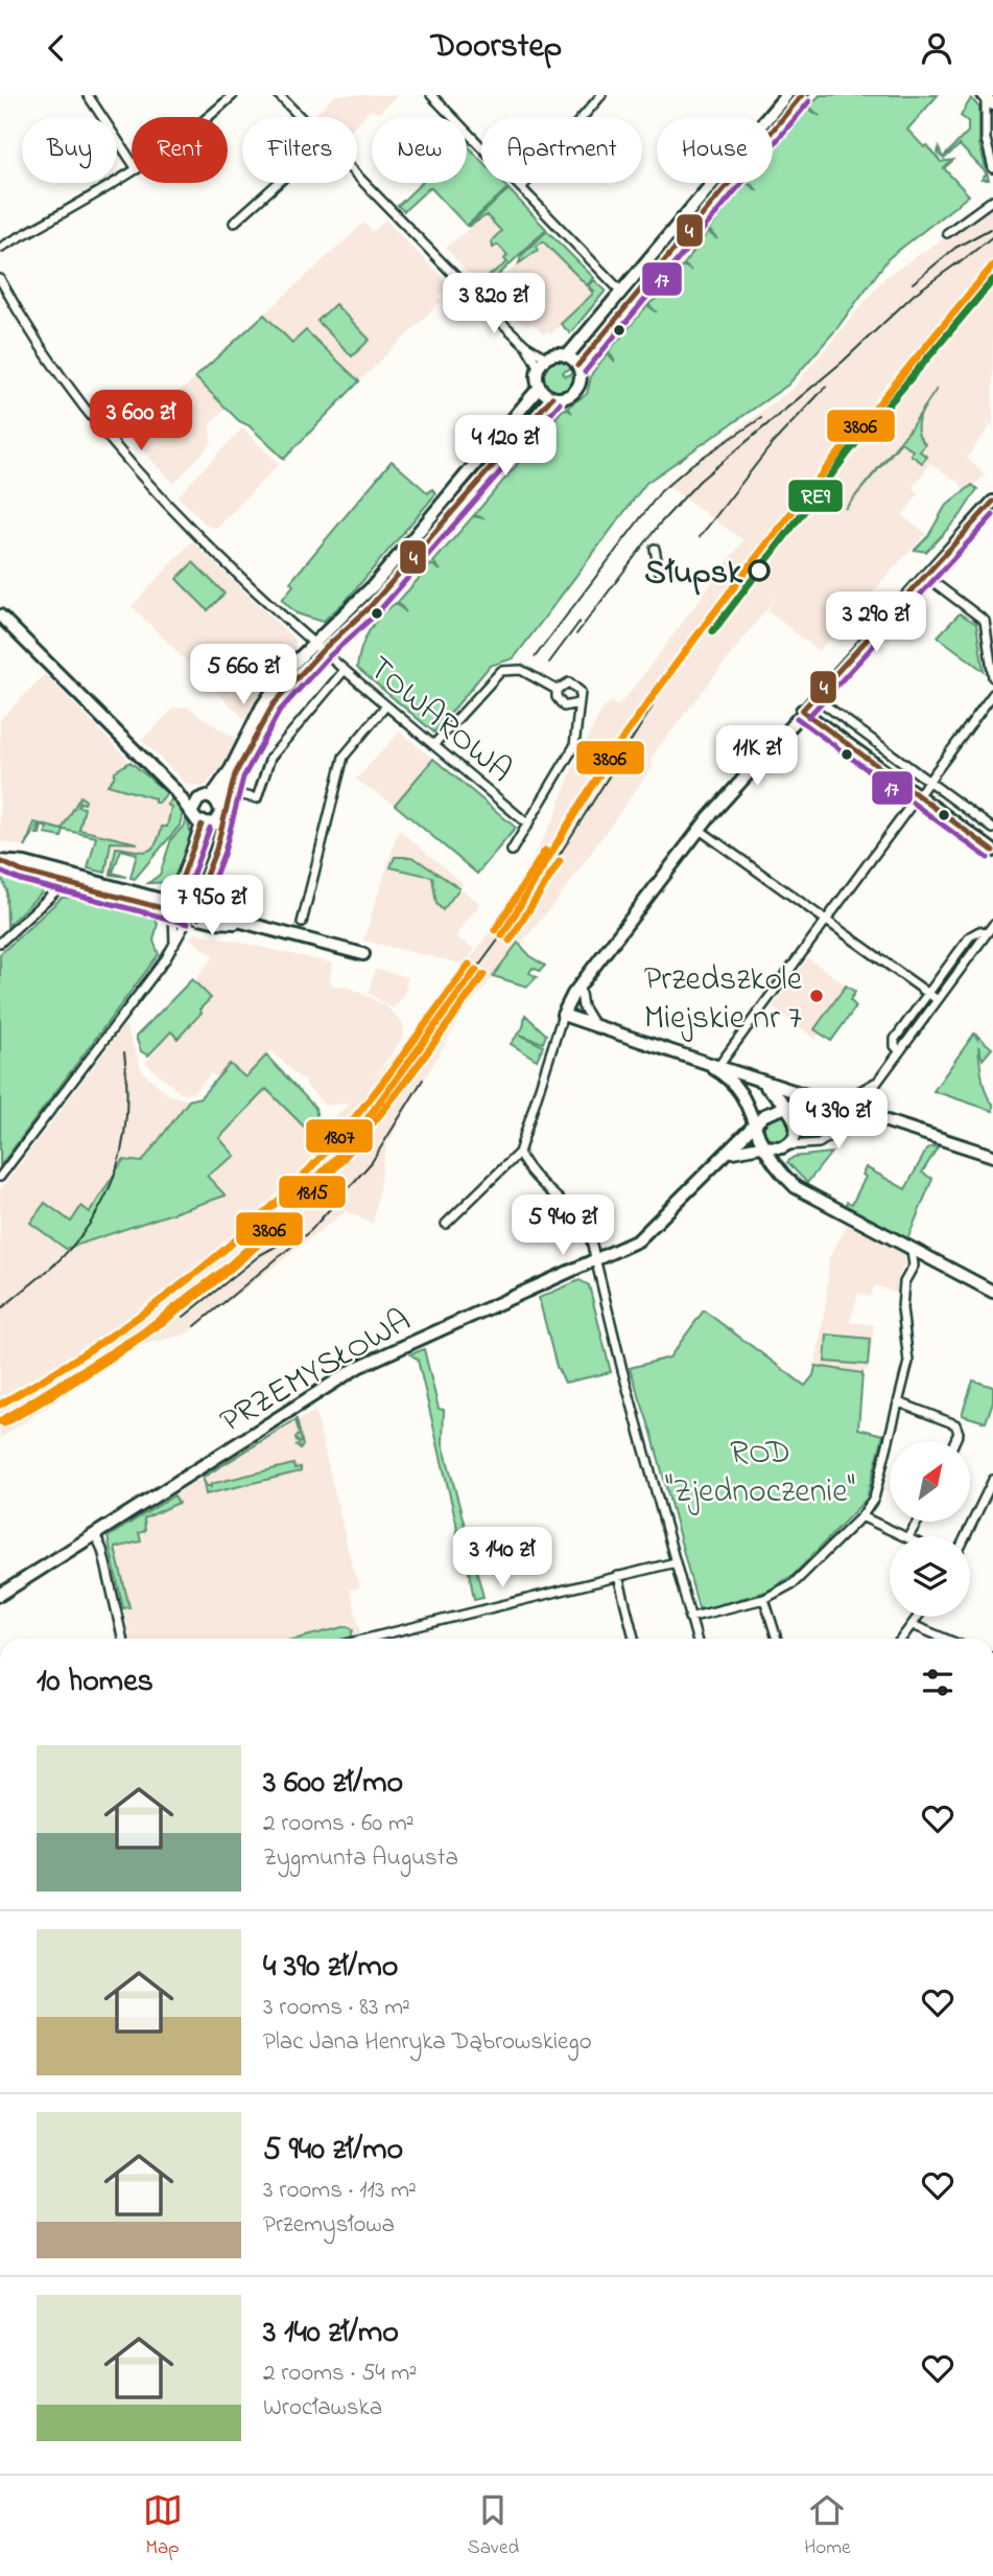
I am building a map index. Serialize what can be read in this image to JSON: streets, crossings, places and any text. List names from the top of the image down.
{
  "streets": {
    "street": ["TOWAROWA", "PRZEMYSŁOWA"]
  },
  "parks": ["ROD \"Zjednoczenie\""],
  "places": ["Słupsk", "Przedszkole Miejskie nr 7"],
  "lines": [
    "transit line 4",
    "transit line 17",
    "transit line 3806",
    "transit line RE9",
    "transit line 1807",
    "transit line 1815"
  ],
  "north": "top right",
  "page": {
    "header": "Doorstep",
    "chip": [
      "Buy",
      "Rent",
      "Filters",
      "New",
      "Apartment",
      "House"
    ],
    "price": [
      "3 820 zł",
      "3 600 zł",
      "4 120 zł",
      "3 290 zł",
      "5 660 zł",
      "11K zł",
      "7 950 zł",
      "4 390 zł",
      "5 940 zł",
      "3 140 zł"
    ],
    "heading": "10 homes",
    "list": [
      {
        "name": "3 600 zł/mo",
        "note": "2 rooms · 60 m² · Zygmunta Augusta"
      },
      {
        "name": "4 390 zł/mo",
        "note": "3 rooms · 83 m² · Plac Jana Henryka Dąbrowskiego"
      },
      {
        "name": "5 940 zł/mo",
        "note": "3 rooms · 113 m² · Przemysłowa"
      },
      {
        "name": "3 140 zł/mo",
        "note": "2 rooms · 54 m² · Wrocławska"
      }
    ],
    "tabs": ["Map", "Saved", "Home"]
  }
}
